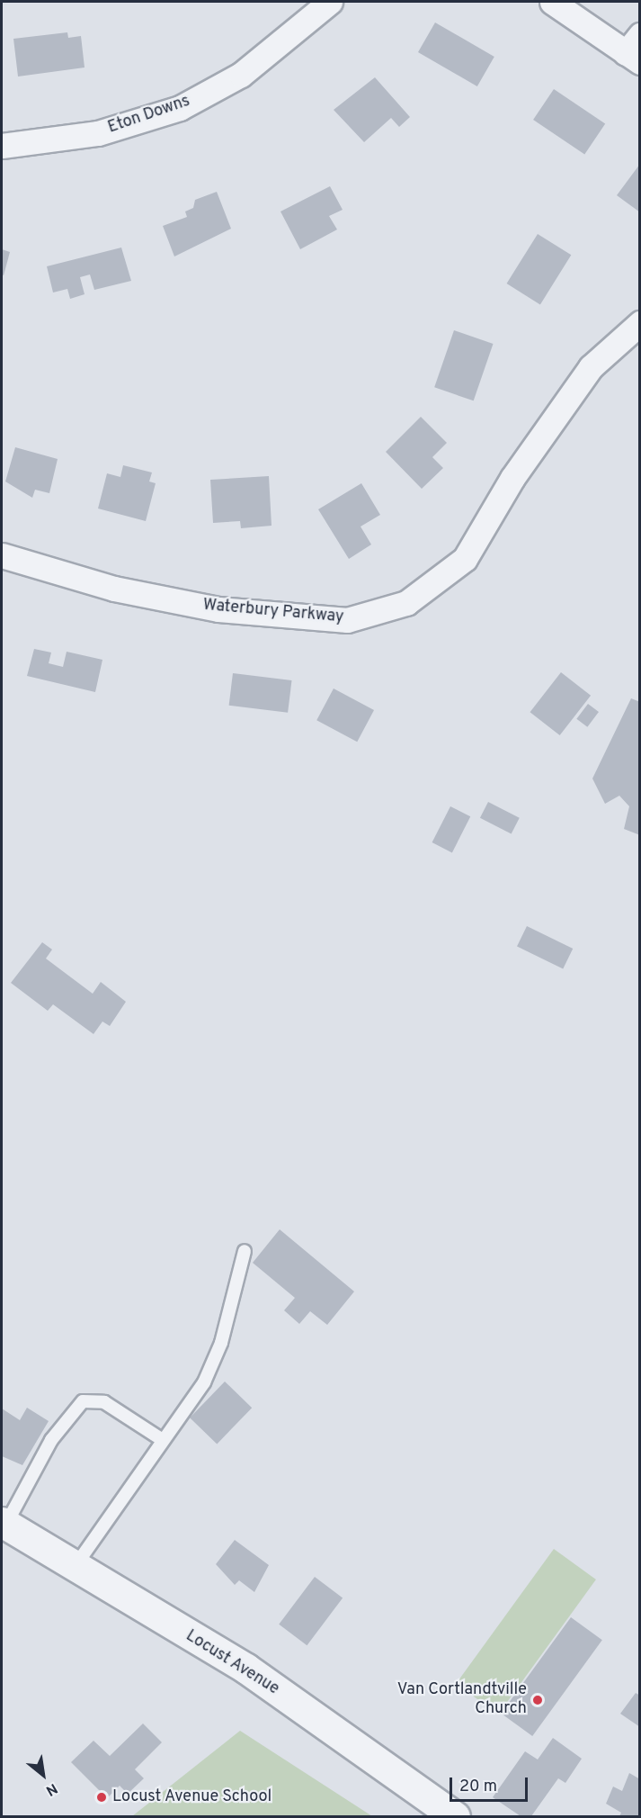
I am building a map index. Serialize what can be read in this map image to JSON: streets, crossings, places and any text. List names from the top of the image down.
{
  "streets": {
    "street": ["Eton Downs", "Waterbury Parkway", "Locust Avenue"]
  },
  "places": ["Van Cortlandtville Church", "Locust Avenue School"],
  "scale_bar": "20 m",
  "north": "bottom right"
}
